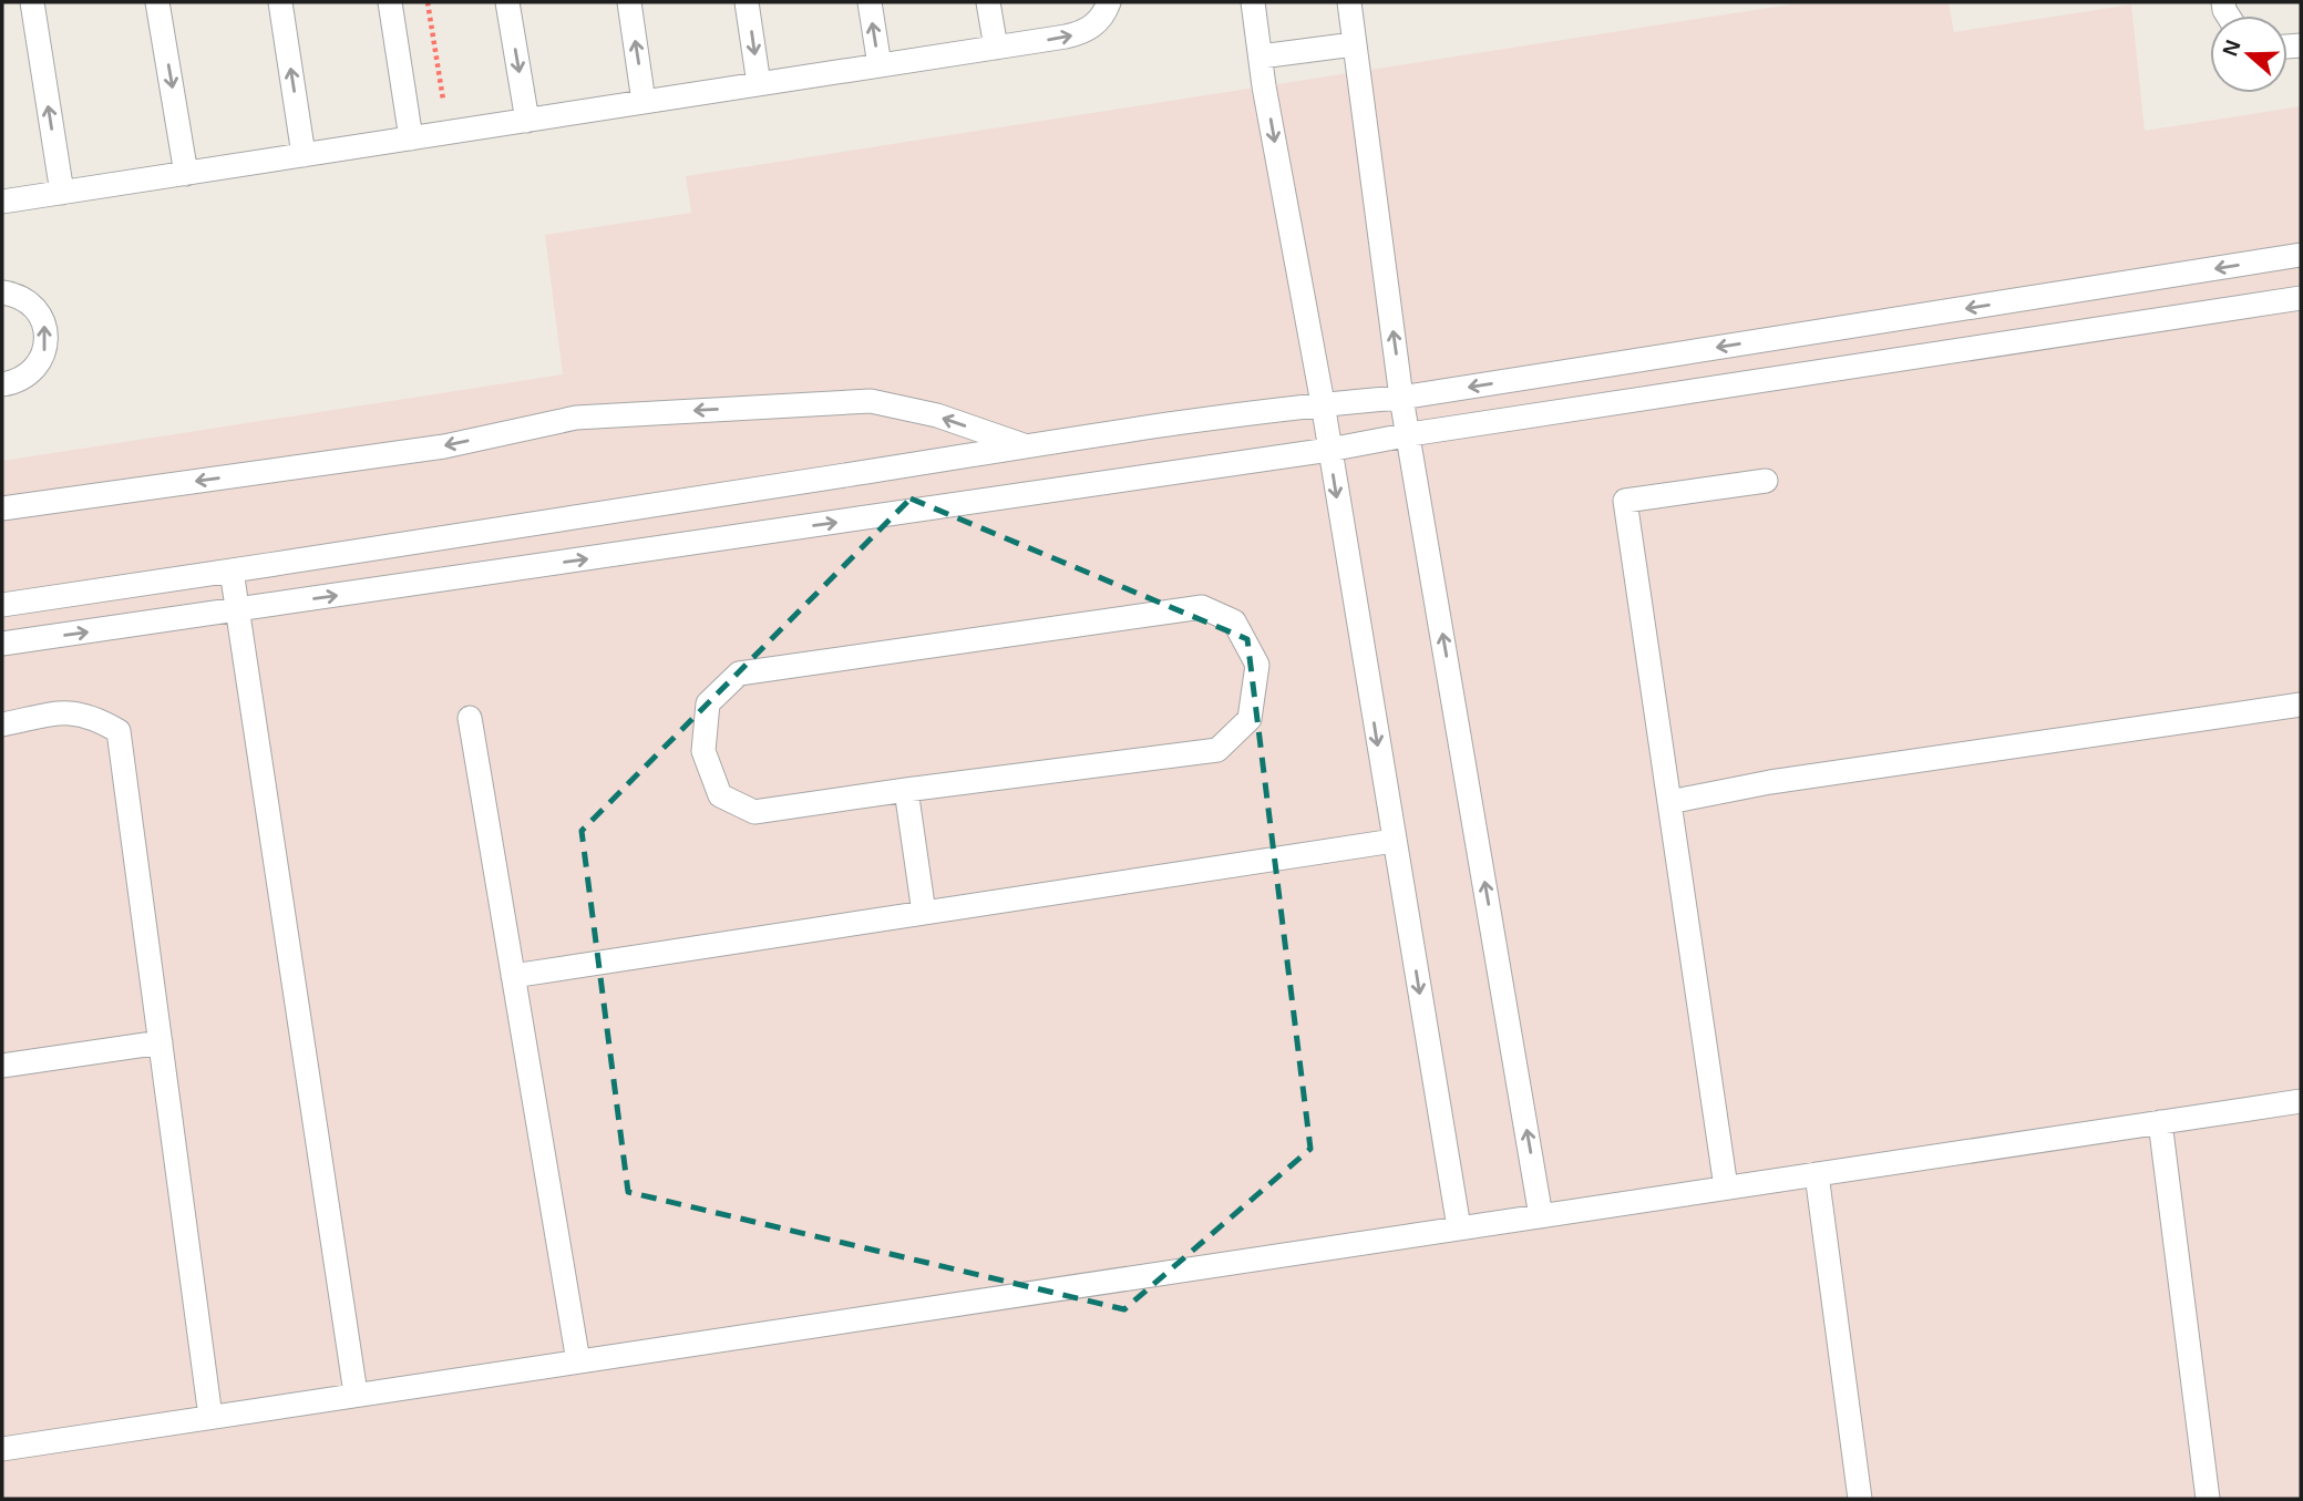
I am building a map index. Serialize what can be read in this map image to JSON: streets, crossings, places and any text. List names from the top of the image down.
{
  "north": "left"
}
